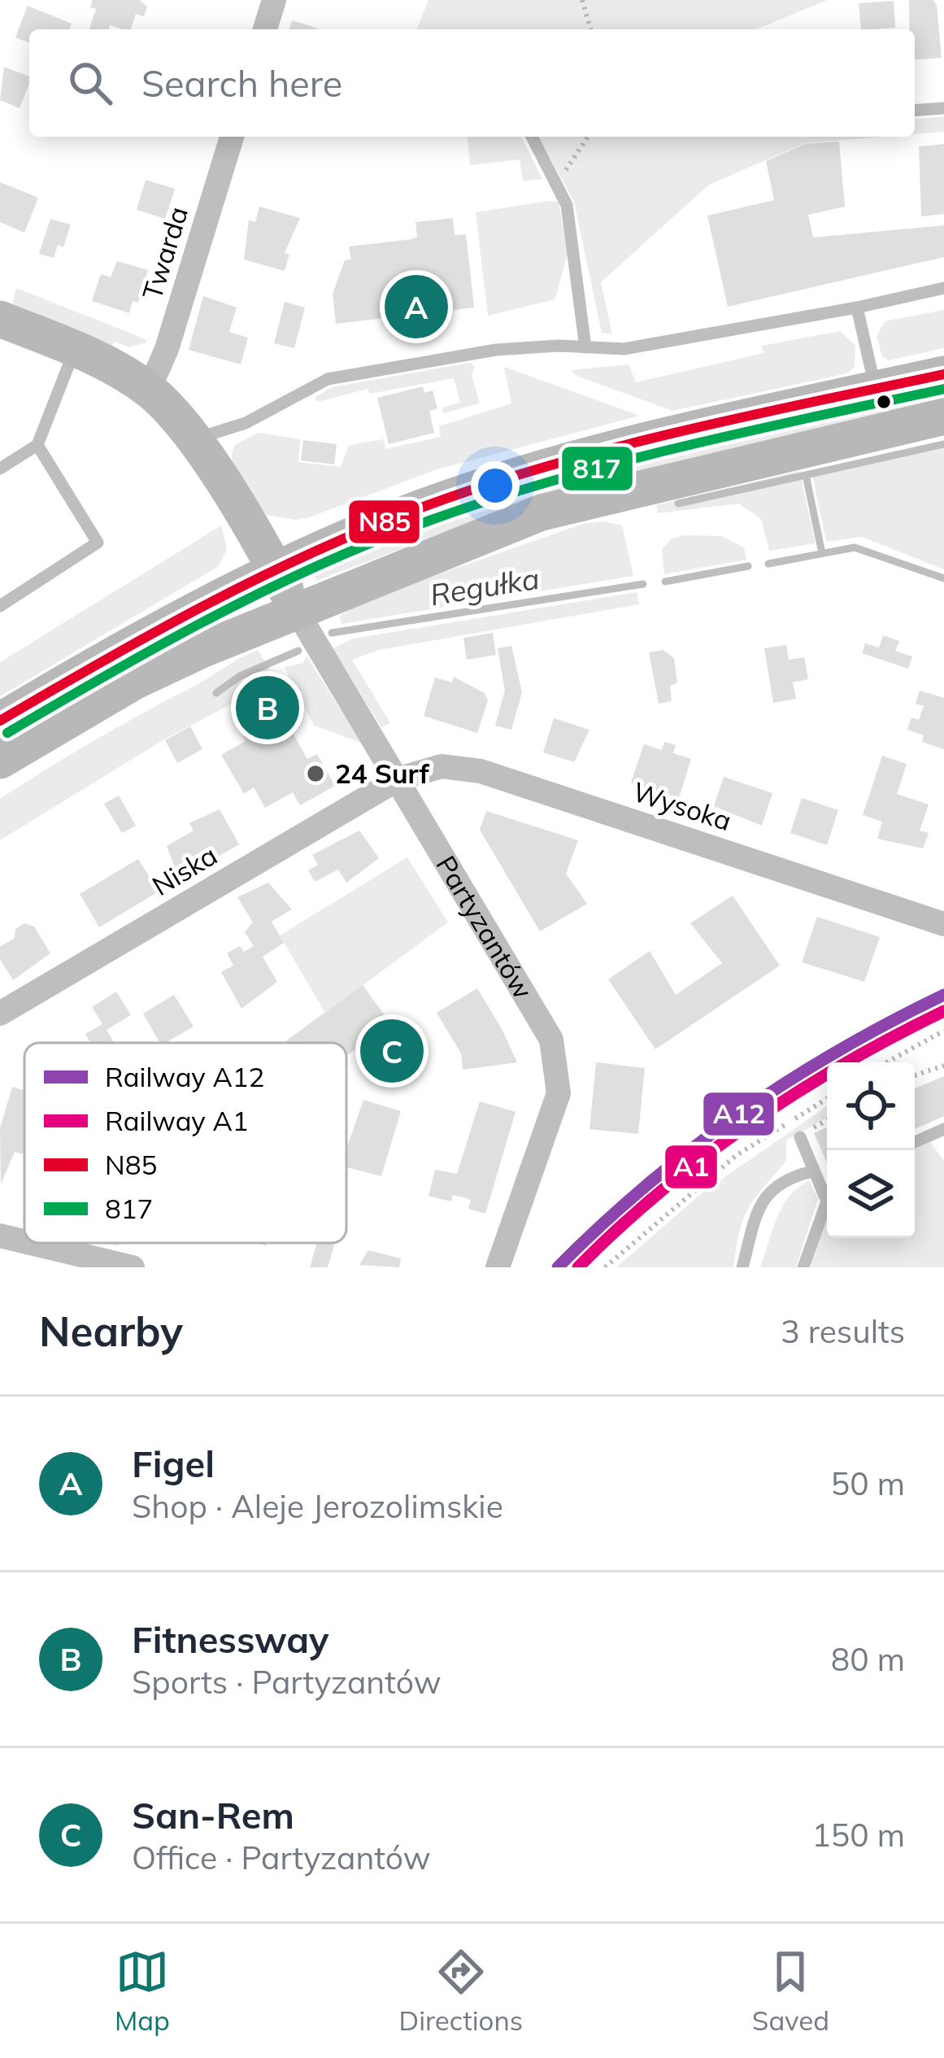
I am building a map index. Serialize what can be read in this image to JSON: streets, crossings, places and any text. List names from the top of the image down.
{
  "streets": {
    "street": [
      "Twarda",
      "Wysoka",
      "Niska",
      "Partyzantów"
    ]
  },
  "crossings": [
    ["Wysoka", "Niska"],
    ["Wysoka", "Partyzantów"],
    ["Niska", "Partyzantów"]
  ],
  "water": ["Regułka"],
  "places": ["24 Surf"],
  "lines": [
    "transit line N85",
    "transit line 817",
    "rail line A12",
    "rail line A1"
  ],
  "legend": [
    "Railway A12",
    "Railway A1",
    "N85",
    "817"
  ],
  "page": {
    "search": "Search here",
    "pins": ["A", "B", "C"],
    "heading": ["Nearby", "3 results"],
    "list": [
      {
        "mark": "A",
        "name": "Figel",
        "note": "Shop · Aleje Jerozolimskie",
        "value": "50 m"
      },
      {
        "mark": "B",
        "name": "Fitnessway",
        "note": "Sports · Partyzantów",
        "value": "80 m"
      },
      {
        "mark": "C",
        "name": "San-Rem",
        "note": "Office · Partyzantów",
        "value": "150 m"
      }
    ],
    "nav": ["Map", "Directions", "Saved"]
  }
}
